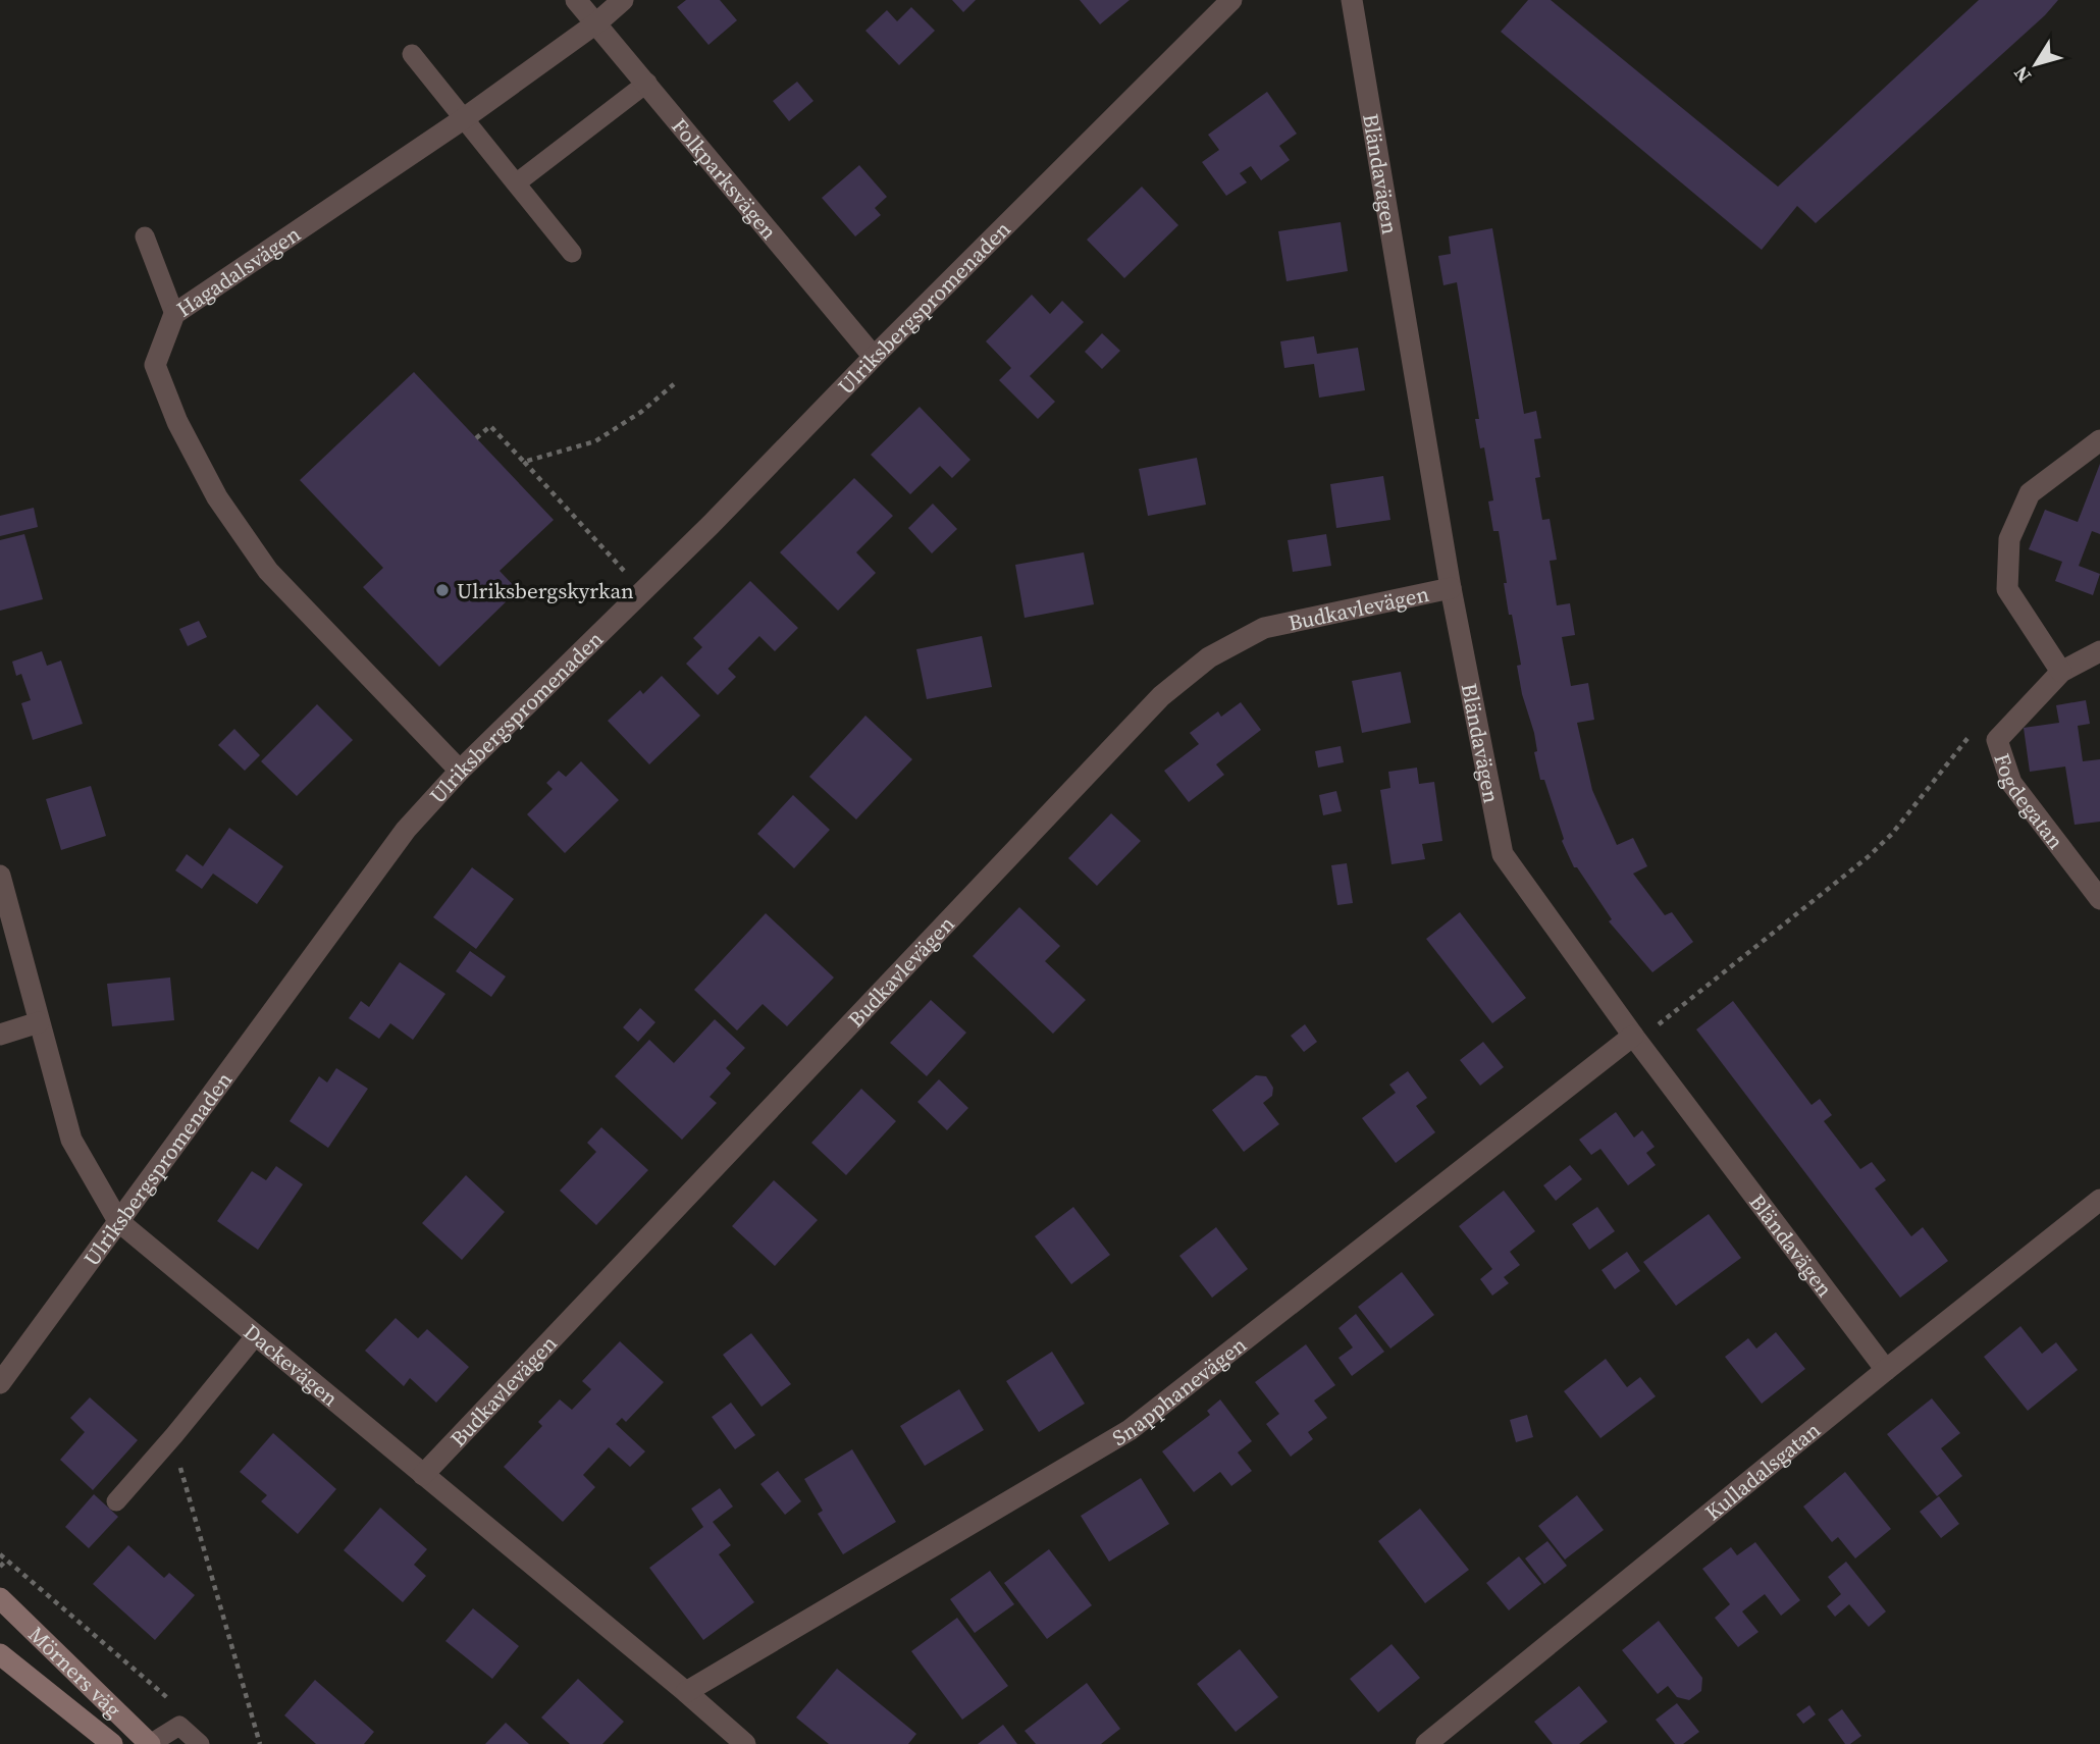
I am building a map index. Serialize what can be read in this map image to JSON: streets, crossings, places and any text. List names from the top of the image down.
{
  "streets": {
    "main road": ["Mörners väg"],
    "street": [
      "Bländavägen",
      "Folkparksvägen",
      "Hagadalsvägen",
      "Ulriksbergspromenaden",
      "Budkavlevägen",
      "Fogdegatan",
      "Dackevägen",
      "Snapphanevägen",
      "Kulladalsgatan"
    ]
  },
  "crossings": [
    ["Bländavägen", "Budkavlevägen"],
    ["Bländavägen", "Snapphanevägen"],
    ["Bländavägen", "Kulladalsgatan"],
    ["Folkparksvägen", "Hagadalsvägen"],
    ["Folkparksvägen", "Ulriksbergspromenaden"],
    ["Hagadalsvägen", "Ulriksbergspromenaden"],
    ["Ulriksbergspromenaden", "Dackevägen"],
    ["Budkavlevägen", "Dackevägen"],
    ["Dackevägen", "Snapphanevägen"]
  ],
  "places": ["Ulriksbergskyrkan"],
  "north": "bottom left"
}
